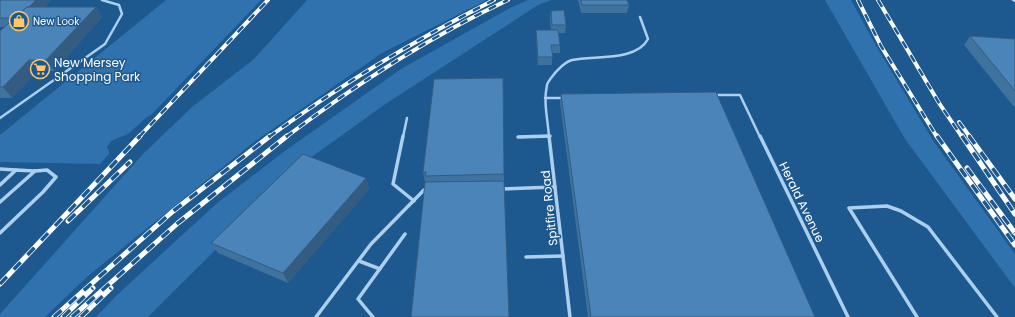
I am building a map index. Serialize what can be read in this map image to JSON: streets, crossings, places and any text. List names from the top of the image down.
{
  "streets": {
    "lane": ["Herald Avenue", "Spitfire Road"]
  },
  "places": {
    "shop": ["New Look"],
    "supermarket": ["New Mersey Shopping Park"]
  }
}
